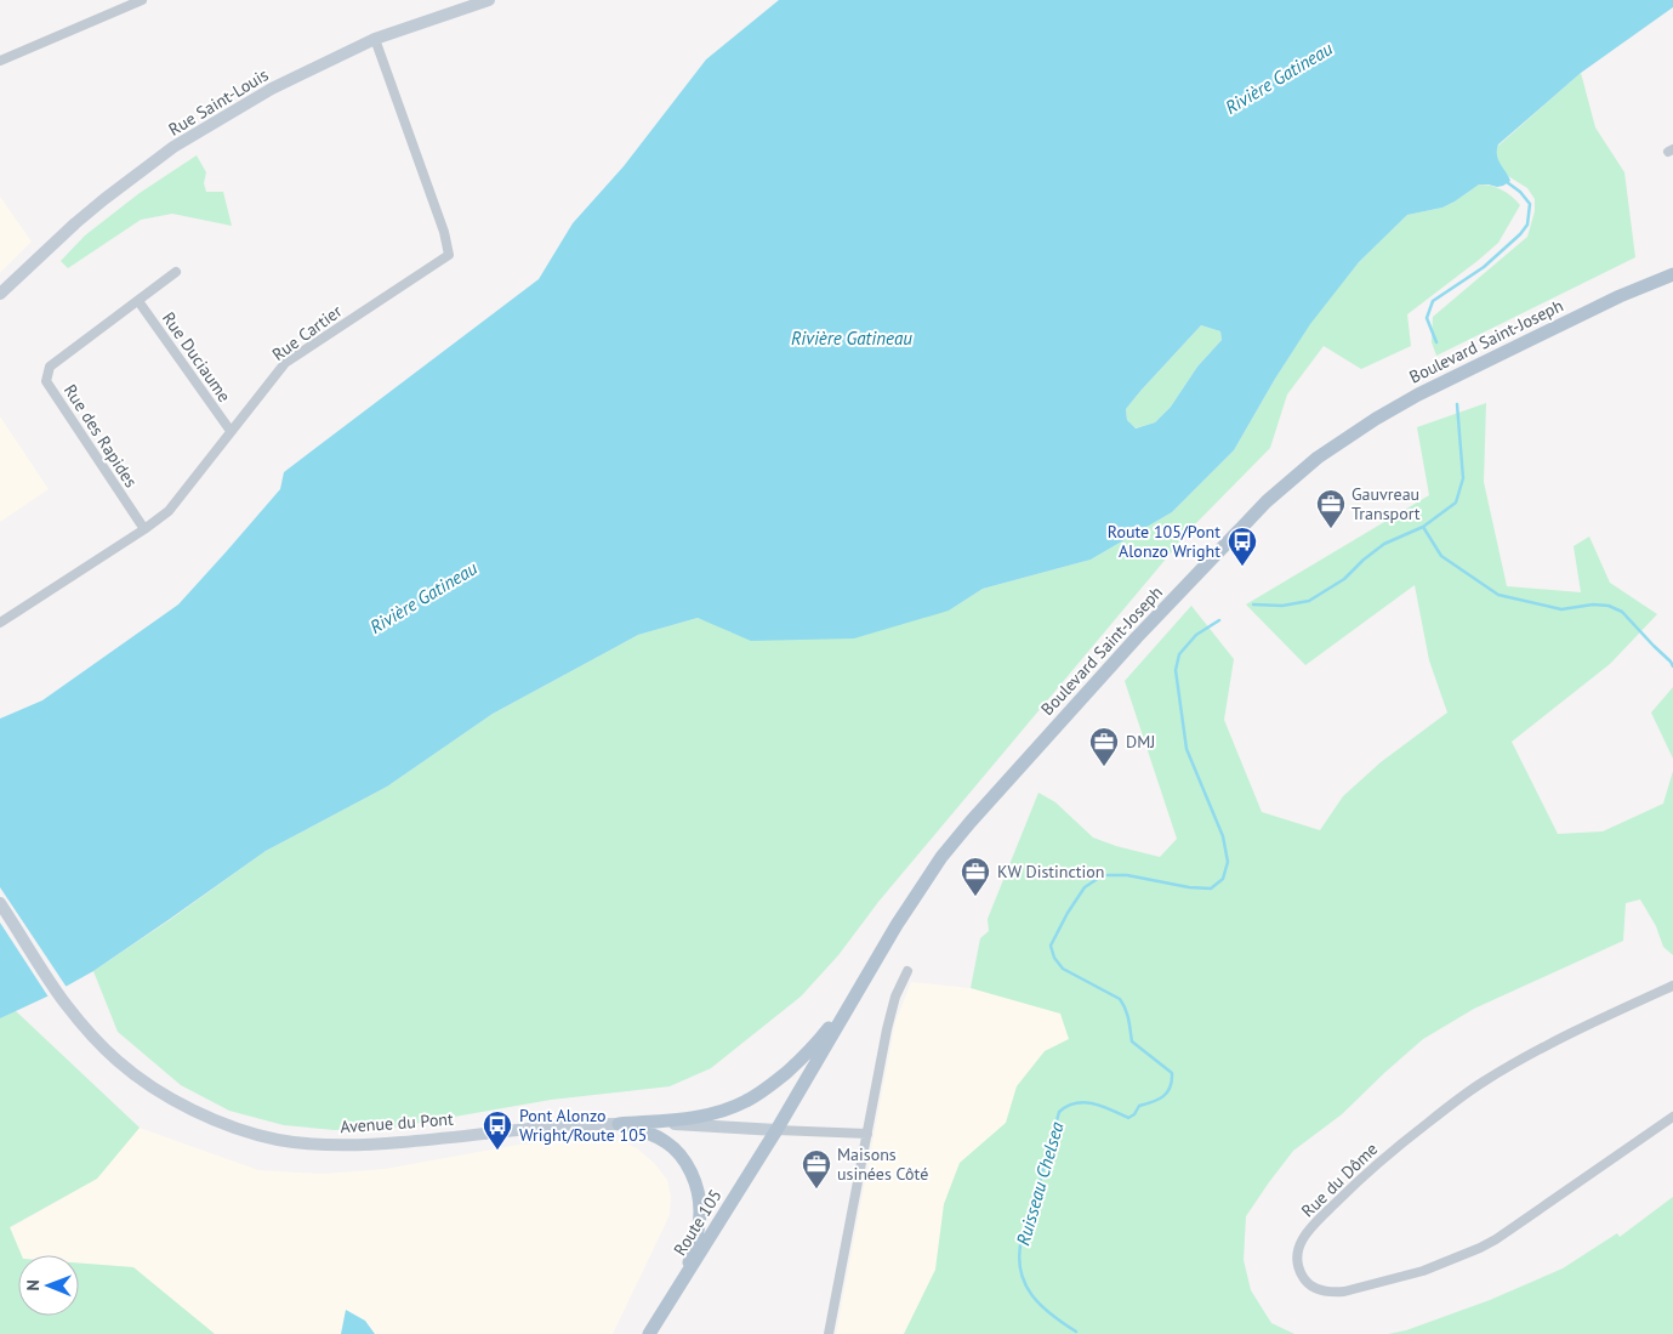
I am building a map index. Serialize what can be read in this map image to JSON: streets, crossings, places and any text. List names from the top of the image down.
{
  "streets": {
    "main road": [
      "Rue Saint-Louis",
      "Boulevard Saint-Joseph",
      "Avenue du Pont",
      "Route 105"
    ],
    "street": [
      "Rue Cartier",
      "Rue Duciaume",
      "Rue des Rapides",
      "Rue du Dôme"
    ]
  },
  "crossings": [
    ["Rue Saint-Louis", "Rue Cartier"],
    ["Rue Cartier", "Rue Duciaume"],
    ["Rue Cartier", "Rue des Rapides"],
    ["Boulevard Saint-Joseph", "Avenue du Pont"],
    ["Boulevard Saint-Joseph", "Route 105"],
    ["Rue Duciaume", "Rue des Rapides"],
    ["Avenue du Pont", "Route 105"]
  ],
  "water": ["Rivière Gatineau", "Ruisseau Chelsea"],
  "places": {
    "office": [
      "Gauvreau Transport",
      "DMJ",
      "KW Distinction",
      "Maisons usinées Côté"
    ],
    "bus stop": ["Route 105/Pont Alonzo Wright", "Pont Alonzo Wright/Route 105"]
  },
  "north": "left"
}
